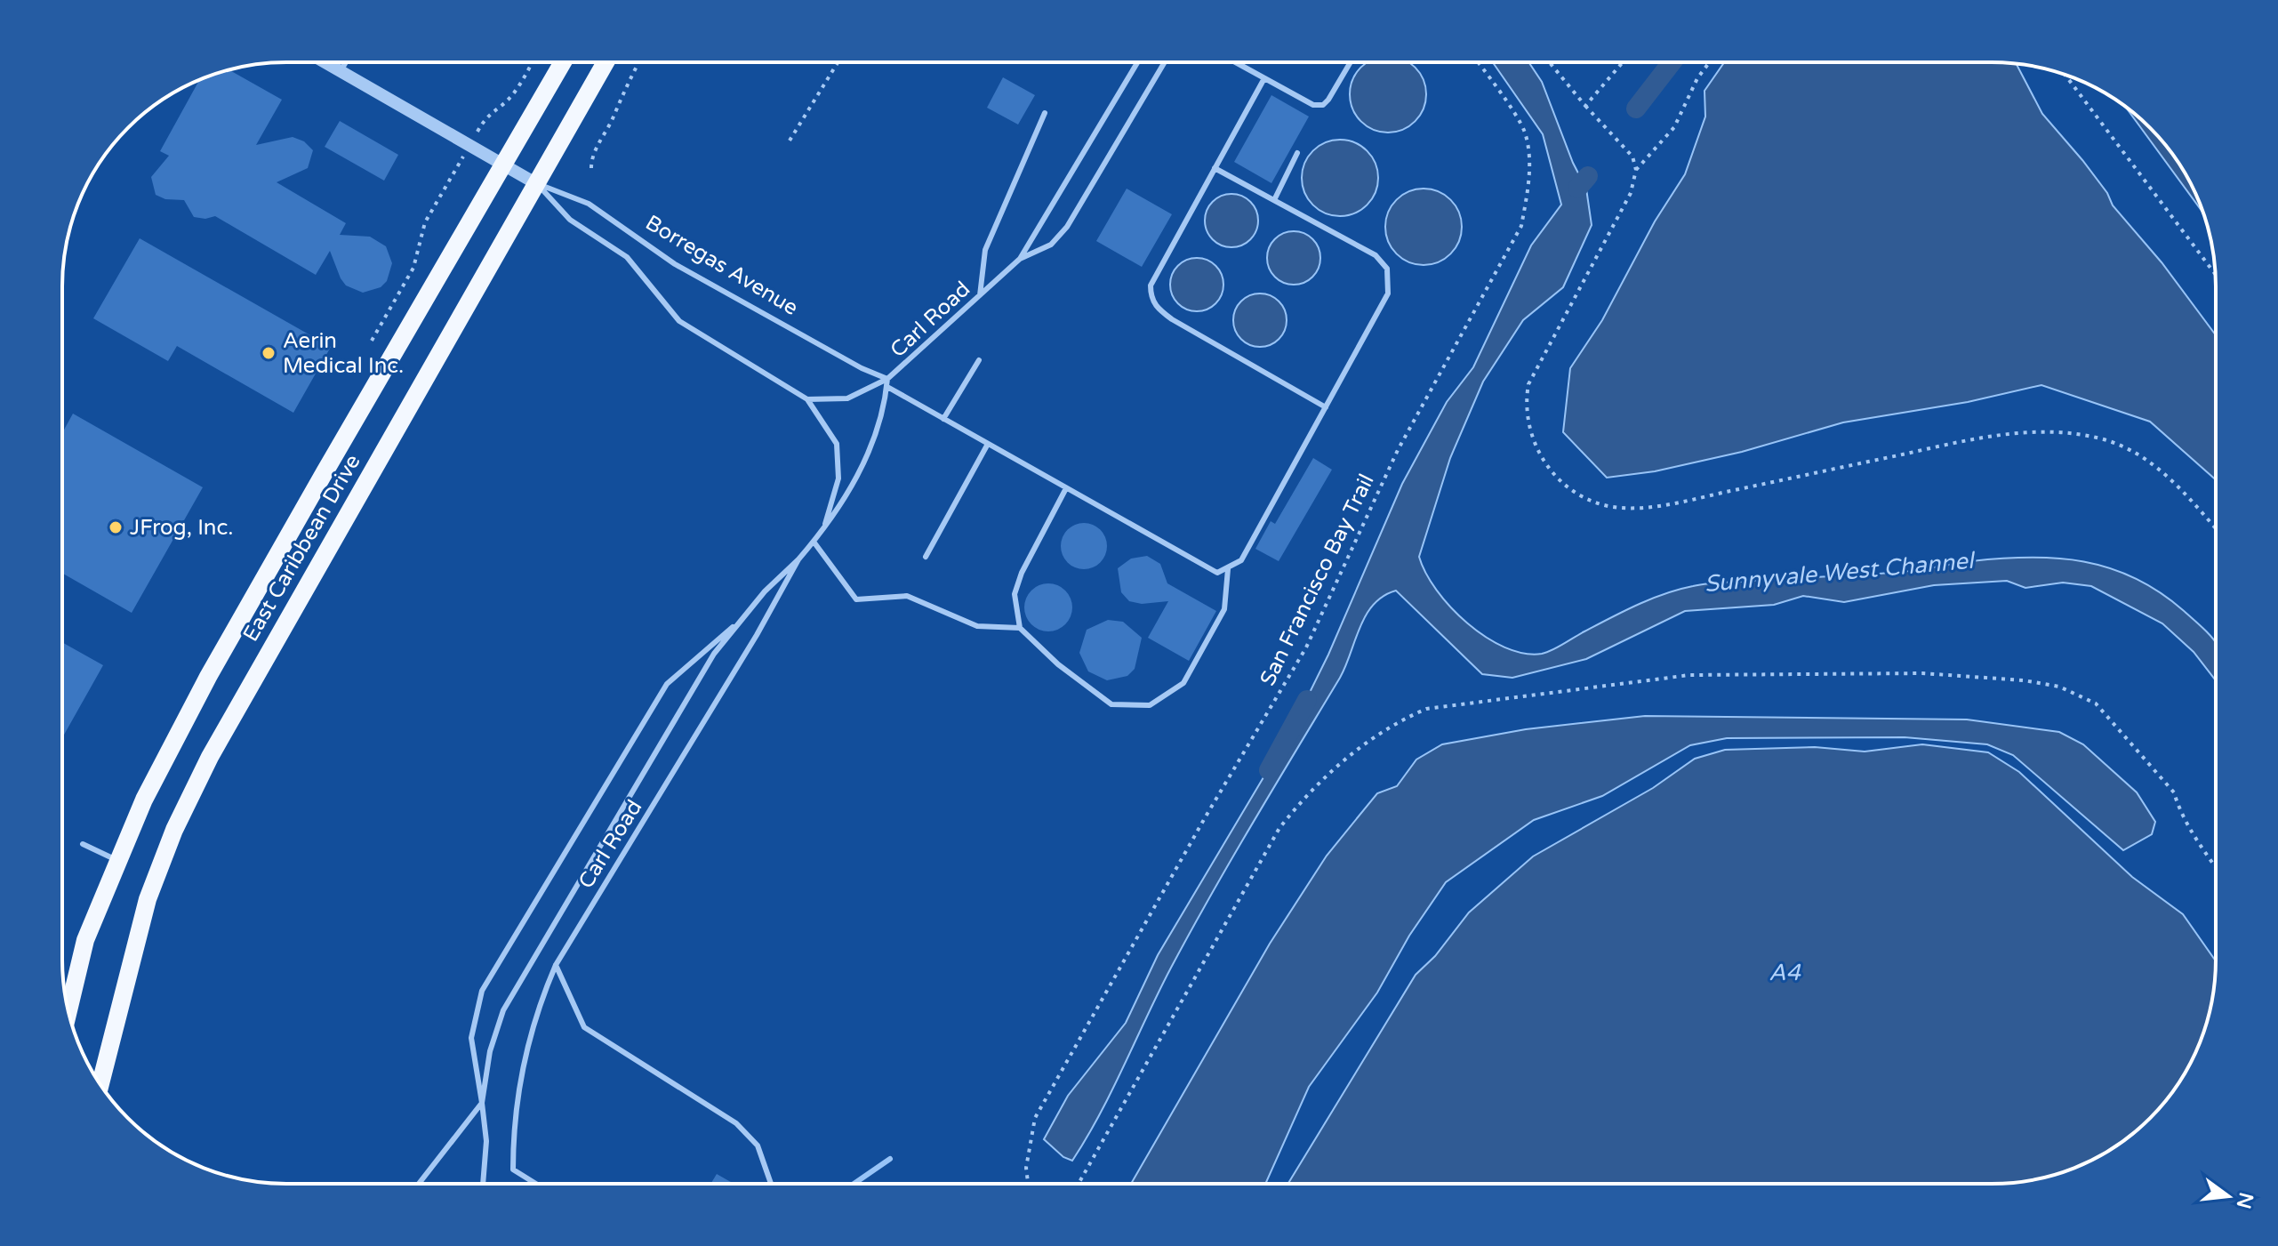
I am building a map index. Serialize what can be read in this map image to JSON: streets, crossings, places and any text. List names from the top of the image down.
{
  "streets": {
    "main road": ["East Caribbean Drive"],
    "street": ["Borregas Avenue"],
    "lane": ["Carl Road"],
    "path": ["San Francisco Bay Trail"]
  },
  "crossings": [
    ["Borregas Avenue", "Carl Road"],
    ["Borregas Avenue", "East Caribbean Drive"]
  ],
  "water": ["Sunnyvale West Channel", "A4"],
  "places": ["Aerin Medical Inc.", "JFrog, Inc."],
  "north": "right"
}
